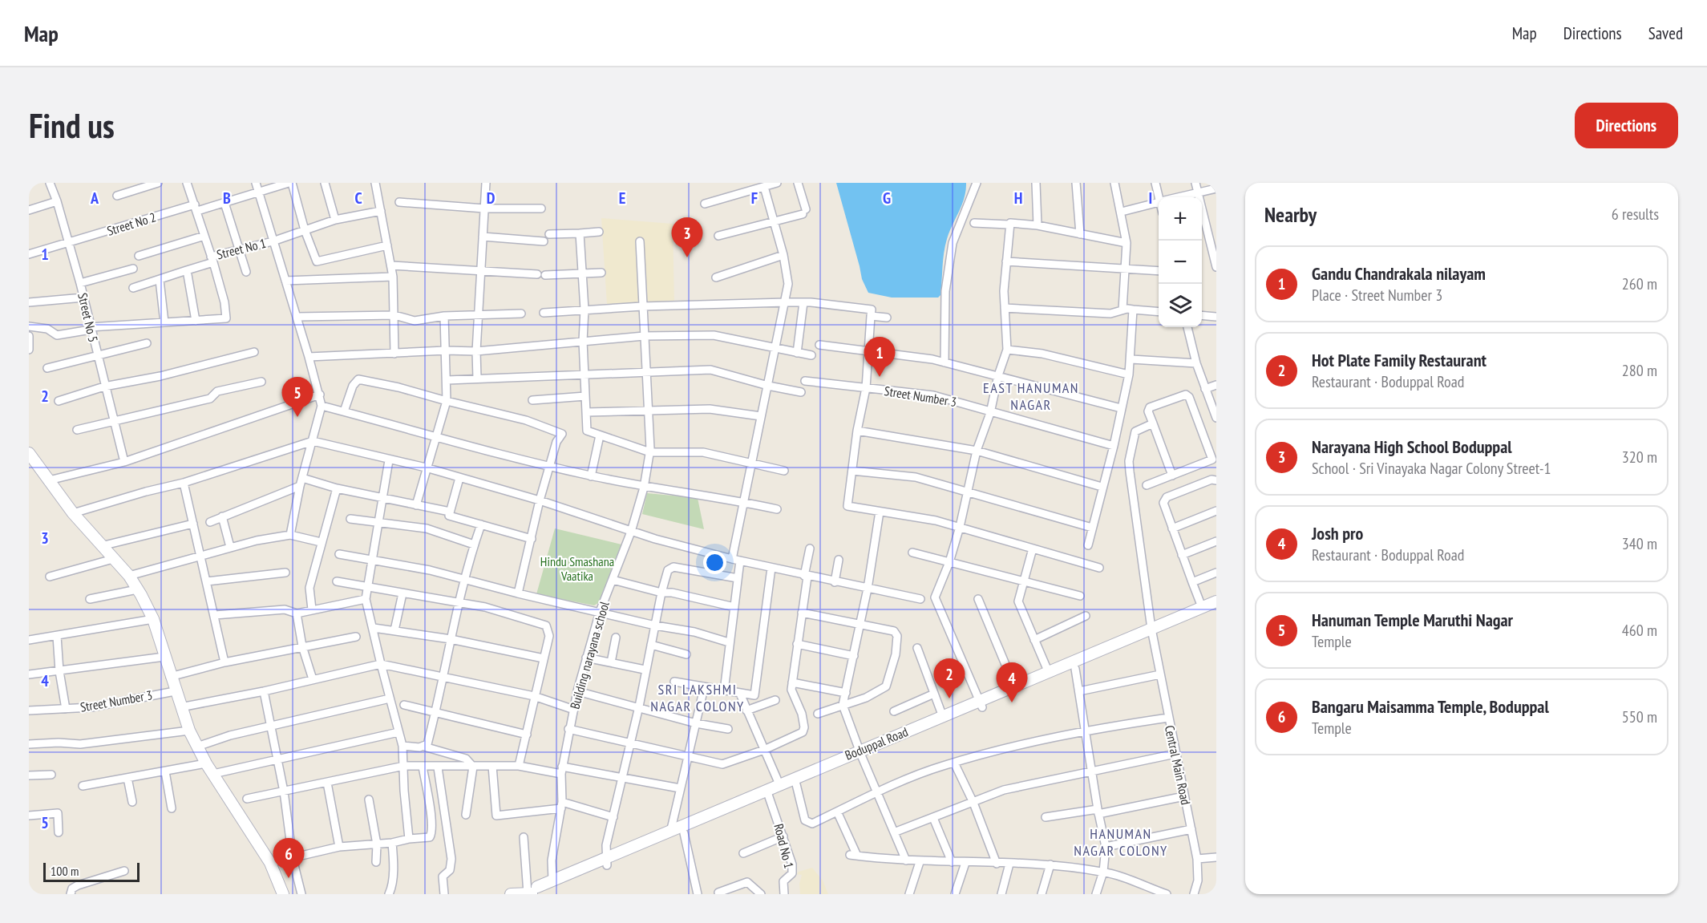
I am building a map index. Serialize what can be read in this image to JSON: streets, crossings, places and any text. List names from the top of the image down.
{
  "streets": {
    "street": [
      "Street No 2",
      "Street No 1",
      "Street No 5",
      "Street Number 3",
      "Building narayana school",
      "Boduppal Road",
      "Central Main Road",
      "Road No 1"
    ]
  },
  "crossings": [
    ["Street No 2", "Street No 5"],
    ["Building narayana school", "Boduppal Road"],
    ["Boduppal Road", "Central Main Road"],
    ["Boduppal Road", "Road No 1"]
  ],
  "districts": ["EAST HANUMAN NAGAR", "SRI LAKSHMI NAGAR COLONY", "HANUMAN NAGAR COLONY"],
  "parks": ["Hindu Smashana Vaatika"],
  "scale_bar": "100 m",
  "page": {
    "header": "Map",
    "nav": ["Map", "Directions", "Saved"],
    "buttons": "Directions",
    "title": "Find us",
    "heading": ["Nearby", "6 results"],
    "map_buttons": ["+", "−"],
    "pins": [
      "3",
      "1",
      "5",
      "2",
      "4",
      "6"
    ],
    "list": [
      {
        "mark": "1",
        "name": "Gandu Chandrakala nilayam",
        "note": "Place · Street Number 3",
        "value": "260 m"
      },
      {
        "mark": "2",
        "name": "Hot Plate Family Restaurant",
        "note": "Restaurant · Boduppal Road",
        "value": "280 m"
      },
      {
        "mark": "3",
        "name": "Narayana High School Boduppal",
        "note": "School · Sri Vinayaka Nagar Colony Street-1",
        "value": "320 m"
      },
      {
        "mark": "4",
        "name": "Josh pro",
        "note": "Restaurant · Boduppal Road",
        "value": "340 m"
      },
      {
        "mark": "5",
        "name": "Hanuman Temple Maruthi Nagar",
        "note": "Temple",
        "value": "460 m"
      },
      {
        "mark": "6",
        "name": "Bangaru Maisamma Temple, Boduppal",
        "note": "Temple",
        "value": "550 m"
      }
    ],
    "scale": "100 m"
  },
  "grid": {
    "columns": [
      "A",
      "B",
      "C",
      "D",
      "E",
      "F",
      "G",
      "H",
      "I"
    ],
    "rows": [
      "1",
      "2",
      "3",
      "4",
      "5"
    ]
  }
}
